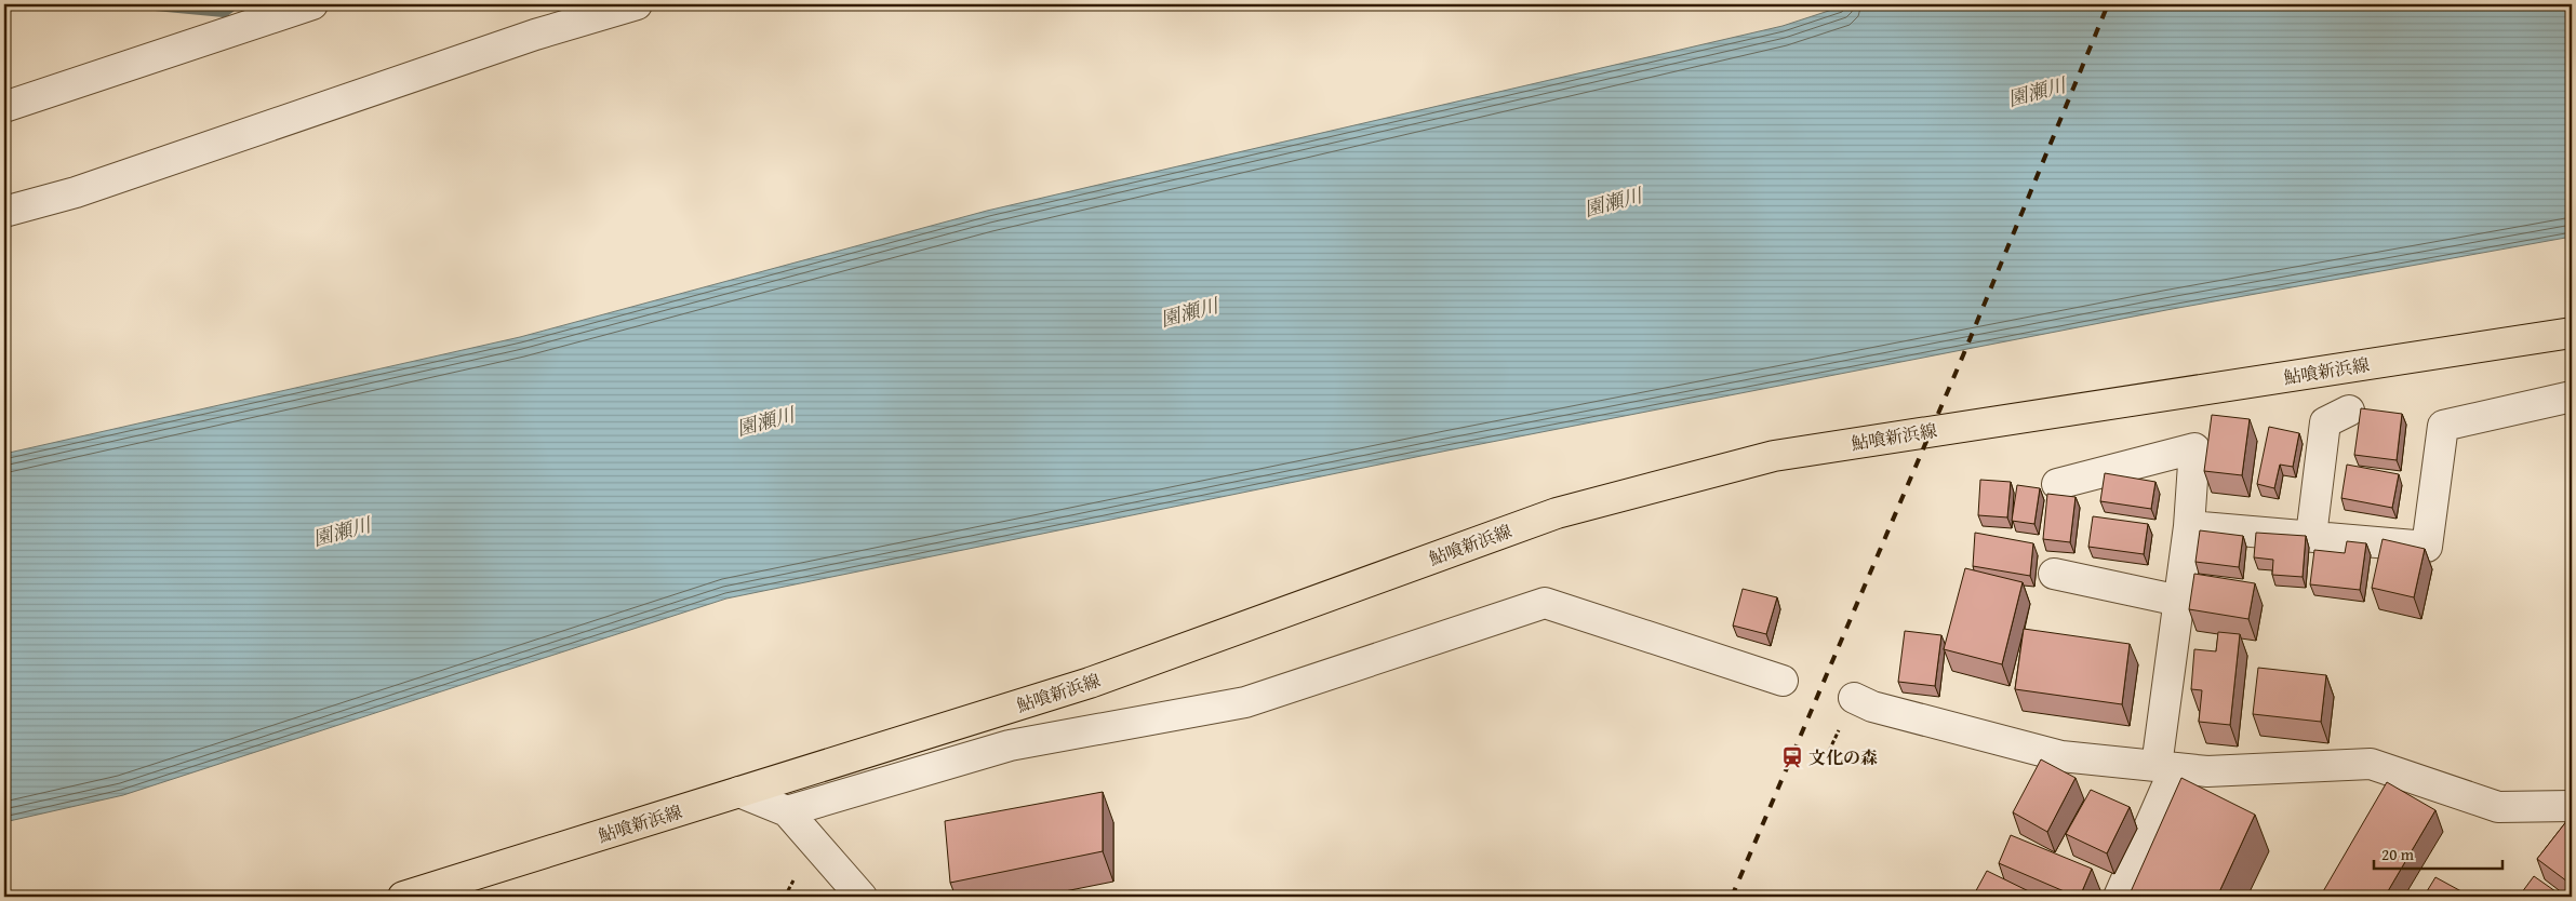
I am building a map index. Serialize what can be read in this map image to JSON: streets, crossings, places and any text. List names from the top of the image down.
{
  "streets": {
    "main road": ["鮎喰新浜線"]
  },
  "water": ["園瀬川"],
  "places": {
    "station": ["文化の森"]
  },
  "scale_bar": "20 m"
}
